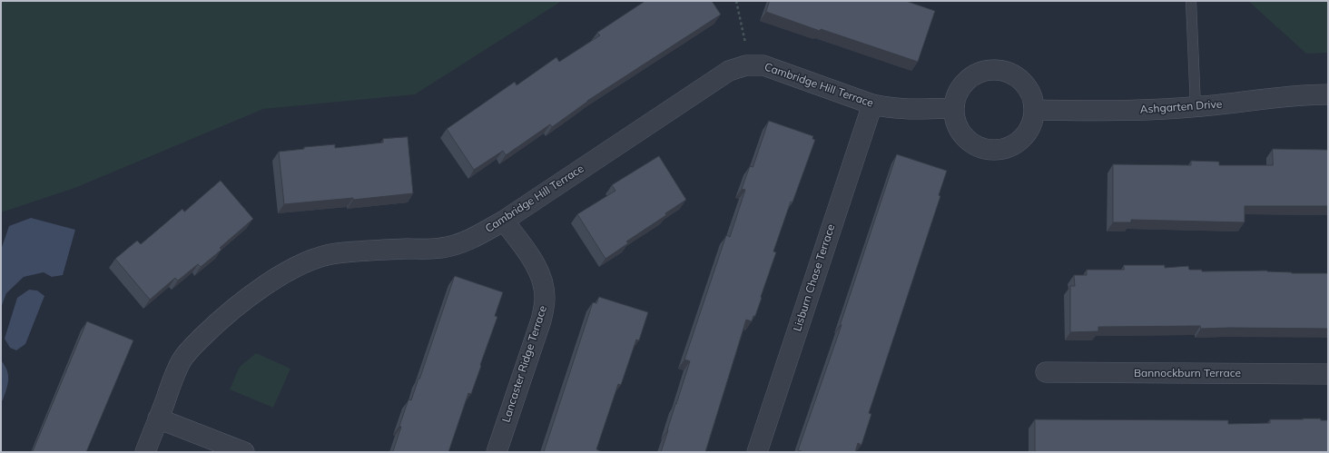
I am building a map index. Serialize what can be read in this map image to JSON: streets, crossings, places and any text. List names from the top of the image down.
{
  "streets": {
    "street": [
      "Cambridge Hill Terrace",
      "Ashgarten Drive",
      "Lisburn Chase Terrace",
      "Lancaster Ridge Terrace",
      "Bannockburn Terrace"
    ]
  },
  "crossings": [
    ["Cambridge Hill Terrace", "Ashgarten Drive"],
    ["Cambridge Hill Terrace", "Lisburn Chase Terrace"],
    ["Cambridge Hill Terrace", "Lancaster Ridge Terrace"]
  ]
}
